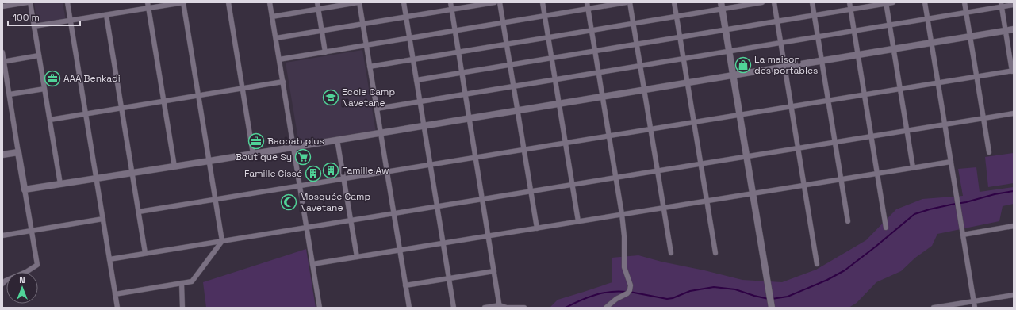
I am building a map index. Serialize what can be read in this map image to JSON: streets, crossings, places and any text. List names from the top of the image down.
{
  "places": {
    "shop": ["La maison des portables"],
    "office": ["AAA Benkadi", "Baobab plus"],
    "school or university": ["Ecole Camp Navetane"],
    "supermarket": ["Boutique Sy"],
    "building": ["Famille Aw", "Famille Cissé"],
    "mosque": ["Mosquée Camp Navetane"]
  },
  "scale_bar": "100 m",
  "north": "top"
}
